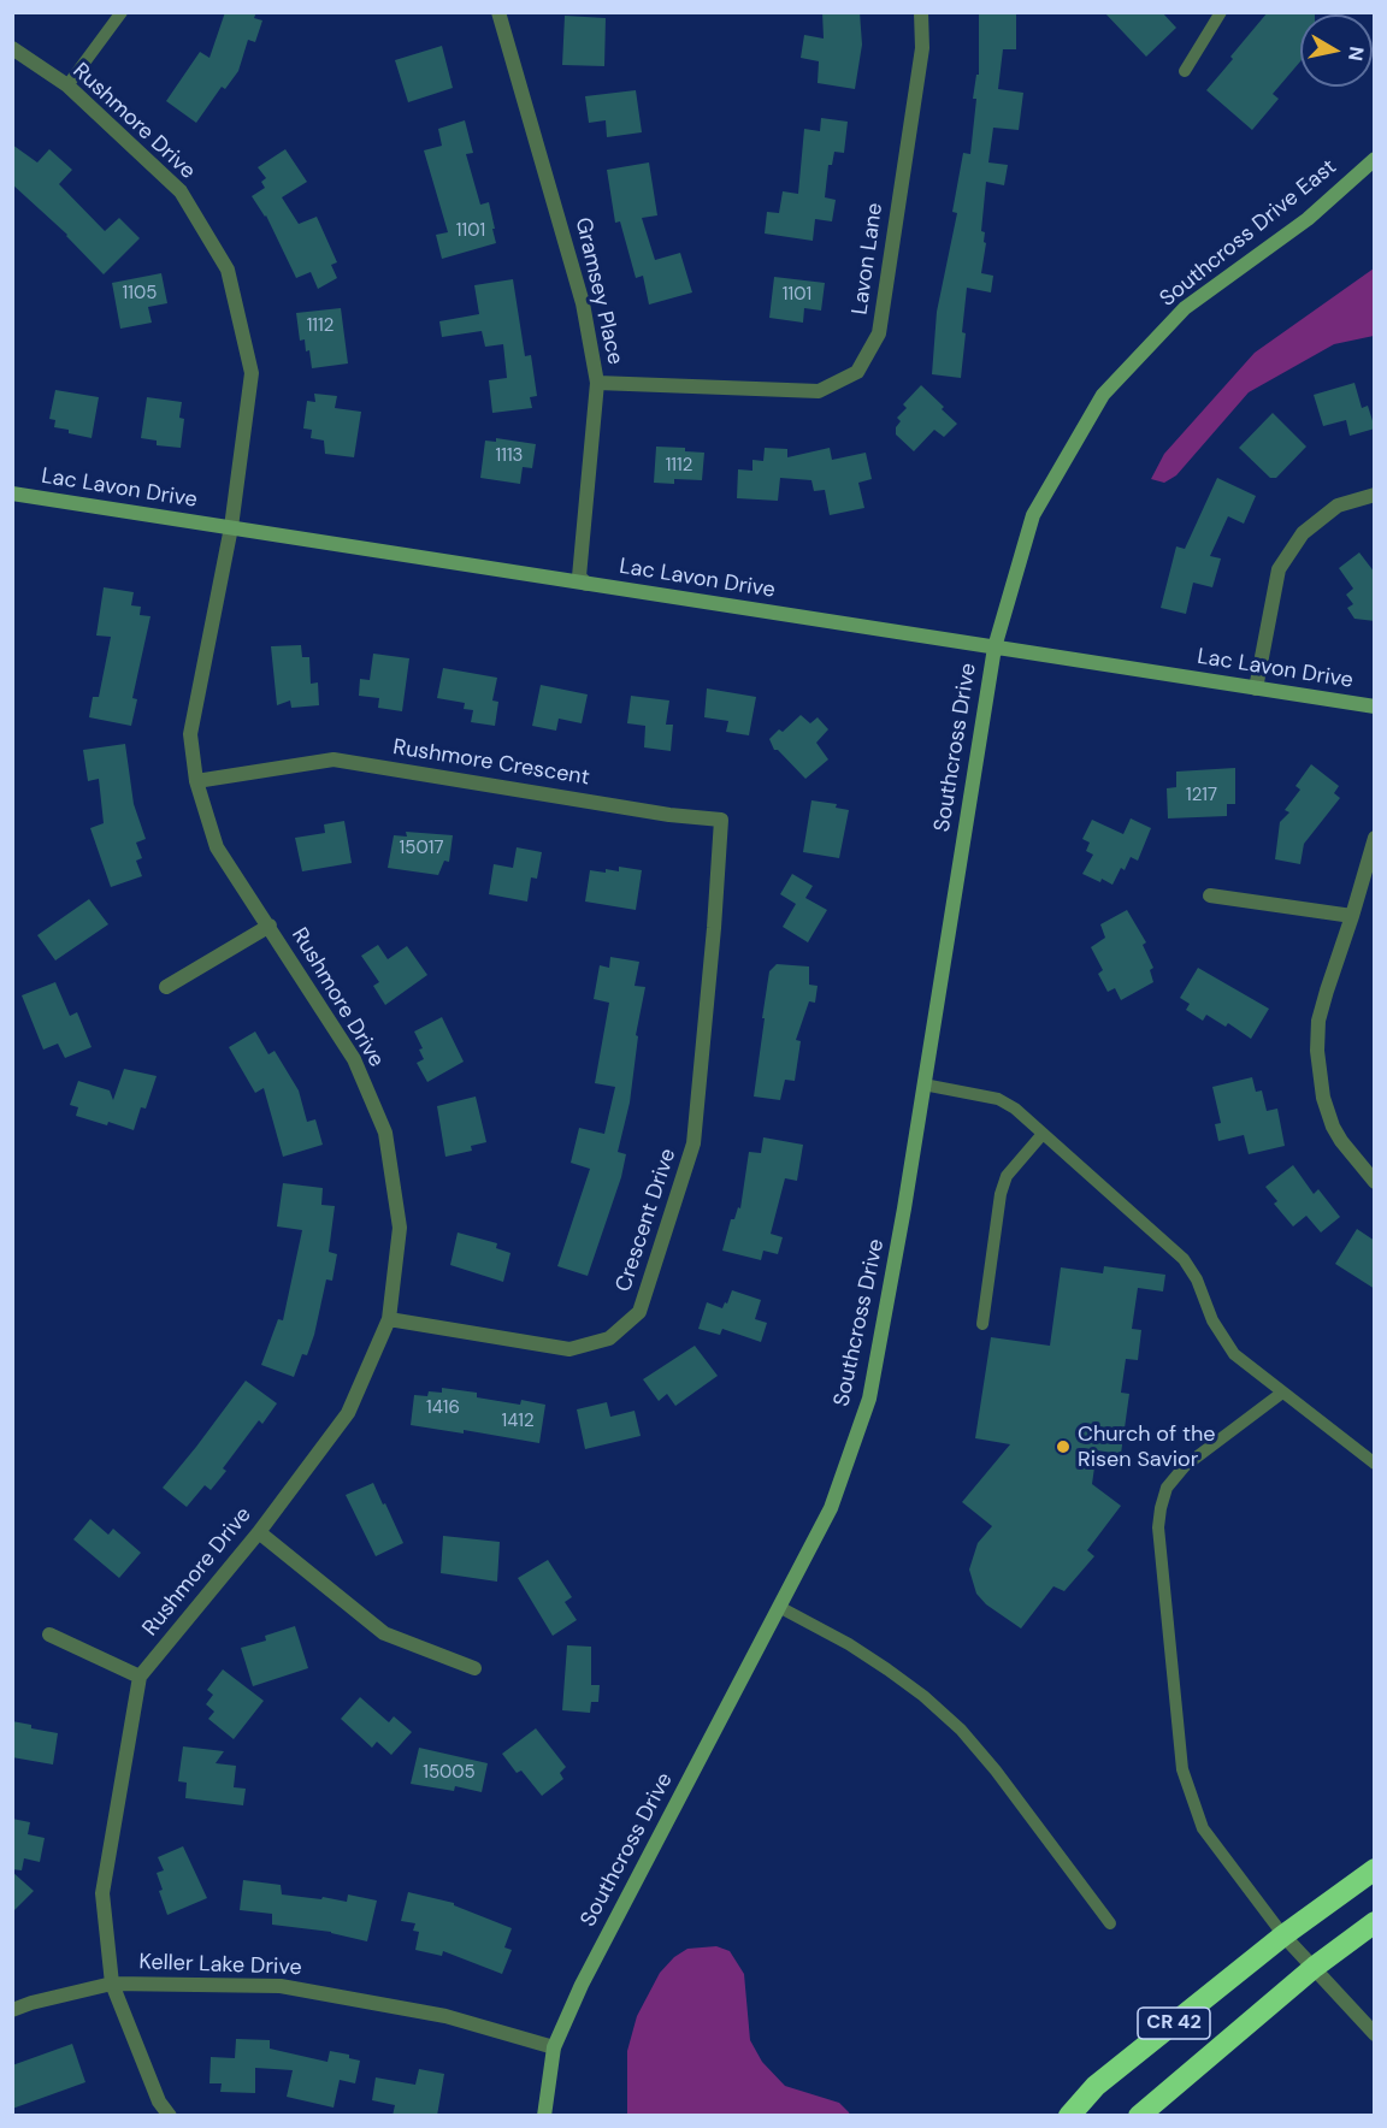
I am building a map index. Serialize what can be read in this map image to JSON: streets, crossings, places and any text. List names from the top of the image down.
{
  "streets": {
    "highway": ["CR 42"],
    "street": [
      "Rushmore Drive",
      "Southcross Drive East",
      "Lavon Lane",
      "Gramsey Place",
      "Lac Lavon Drive",
      "Southcross Drive",
      "Rushmore Crescent",
      "Crescent Drive",
      "Keller Lake Drive"
    ]
  },
  "crossings": [
    ["Rushmore Drive", "Lac Lavon Drive"],
    ["Rushmore Drive", "Rushmore Crescent"],
    ["Rushmore Drive", "Crescent Drive"],
    ["Rushmore Drive", "Keller Lake Drive"],
    ["Southcross Drive East", "Lac Lavon Drive"],
    ["Southcross Drive East", "Southcross Drive"],
    ["Lavon Lane", "Gramsey Place"],
    ["Gramsey Place", "Lac Lavon Drive"],
    ["Lac Lavon Drive", "Southcross Drive"],
    ["Southcross Drive", "Keller Lake Drive"],
    ["Rushmore Crescent", "Crescent Drive"]
  ],
  "places": ["Church of the Risen Savior"],
  "house_numbers": [
    "1101",
    "1105",
    "1101",
    "1112",
    "1113",
    "1112",
    "1217",
    "15017",
    "1416",
    "1412",
    "15005"
  ],
  "north": "right"
}
